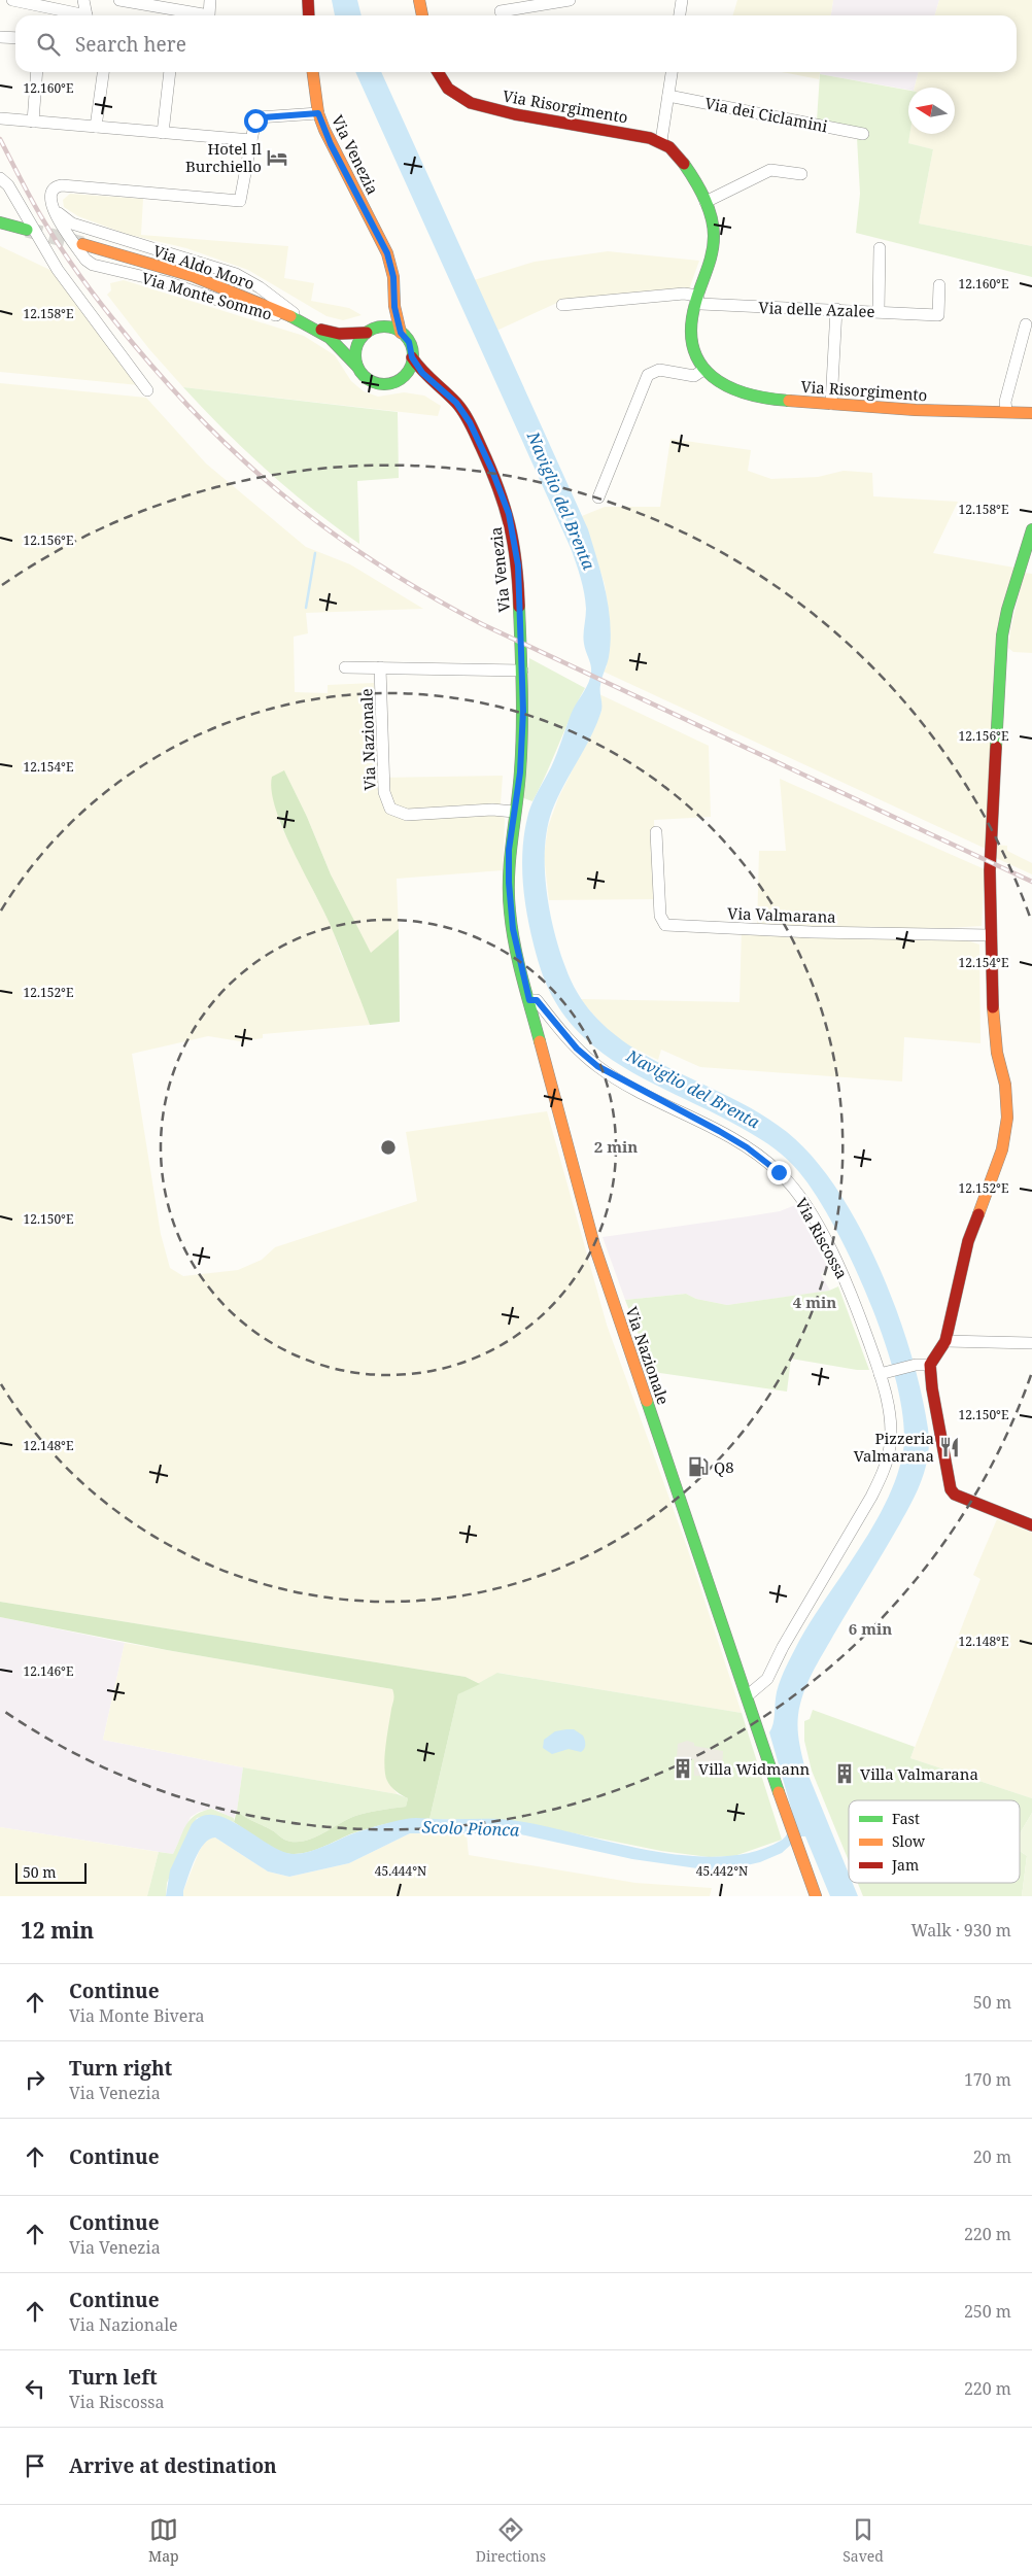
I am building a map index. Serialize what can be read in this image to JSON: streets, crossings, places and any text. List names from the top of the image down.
{
  "streets": {
    "main road": [
      "Via Risorgimento",
      "Via Venezia",
      "Via Aldo Moro",
      "Via Nazionale"
    ],
    "street": [
      "Via dei Ciclamini",
      "Via Monte Sommo",
      "Via delle Azalee",
      "Via Valmarana",
      "Via Riscossa"
    ]
  },
  "crossings": [
    ["Via Risorgimento", "Via delle Azalee"],
    ["Via Venezia", "Via Aldo Moro"],
    ["Via Venezia", "Via Nazionale"],
    ["Via Aldo Moro", "Via Monte Sommo"],
    ["Via Nazionale", "Via Riscossa"]
  ],
  "water": ["Naviglio del Brenta", "Scolo Pionca"],
  "places": {
    "hotel": ["Hotel Il Burchiello"],
    "restaurant": ["Pizzeria Valmarana"],
    "fuel station": ["Q8"],
    "building": ["Villa Widmann", "Villa Valmarana"]
  },
  "legend": ["Fast", "Slow", "Jam"],
  "scale_bar": "50 m",
  "north": "left",
  "page": {
    "search": "Search here",
    "scale": "50 m",
    "heading": ["12 min", "Walk · 930 m"],
    "list": [
      ["Continue", "Via Monte Bivera", "50 m"],
      ["Turn right", "Via Venezia", "170 m"],
      ["Continue", "20 m"],
      ["Continue", "Via Venezia", "220 m"],
      ["Continue", "Via Nazionale", "250 m"],
      ["Turn left", "Via Riscossa", "220 m"],
      "Arrive at destination"
    ],
    "nav": ["Map", "Directions", "Saved"]
  },
  "coordinates": [
    "12.160°E",
    "12.158°E",
    "12.156°E",
    "12.154°E",
    "12.152°E",
    "12.150°E",
    "12.148°E",
    "12.146°E",
    "45.444°N",
    "45.442°N"
  ],
  "rings": ["2 min", "4 min", "6 min"]
}
